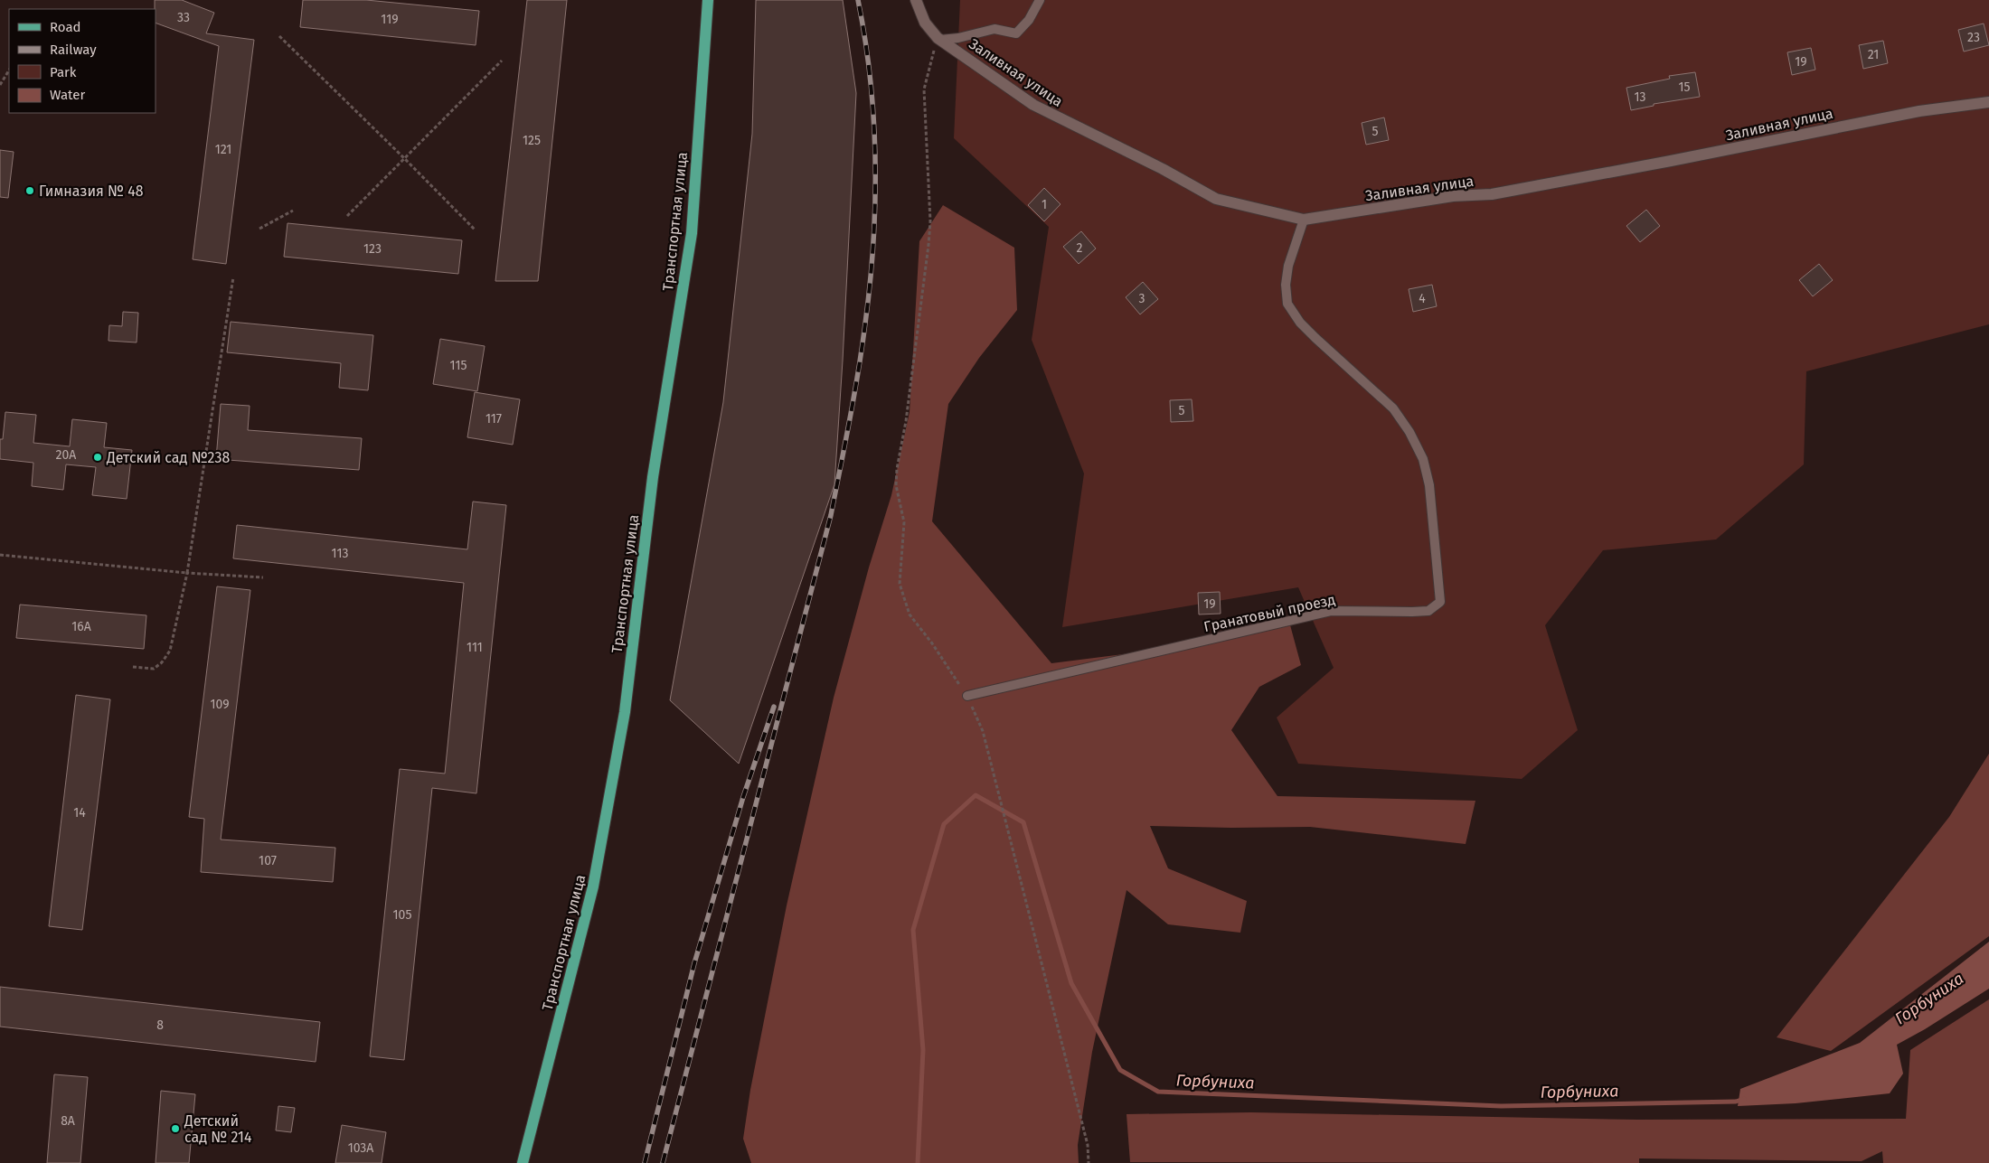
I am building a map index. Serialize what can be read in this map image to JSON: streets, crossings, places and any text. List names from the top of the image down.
{
  "streets": {
    "main road": ["Транспортная улица"],
    "street": ["Заливная улица"],
    "lane": ["Гранатовый проезд"]
  },
  "crossings": [
    ["Заливная улица", "Гранатовый проезд"]
  ],
  "water": ["Горбуниха"],
  "places": ["Гимназия № 48", "Детский сад №238", "Детский сад № 214"],
  "house_numbers": [
    "33",
    "119",
    "23",
    "21",
    "19",
    "15",
    "13",
    "5",
    "125",
    "121",
    "1",
    "2",
    "123",
    "3",
    "4",
    "115",
    "5",
    "117",
    "20А",
    "113",
    "19",
    "16А",
    "111",
    "109",
    "14",
    "107",
    "105",
    "8",
    "8А",
    "103А"
  ],
  "legend": [
    "Road",
    "Railway",
    "Park",
    "Water"
  ]
}
